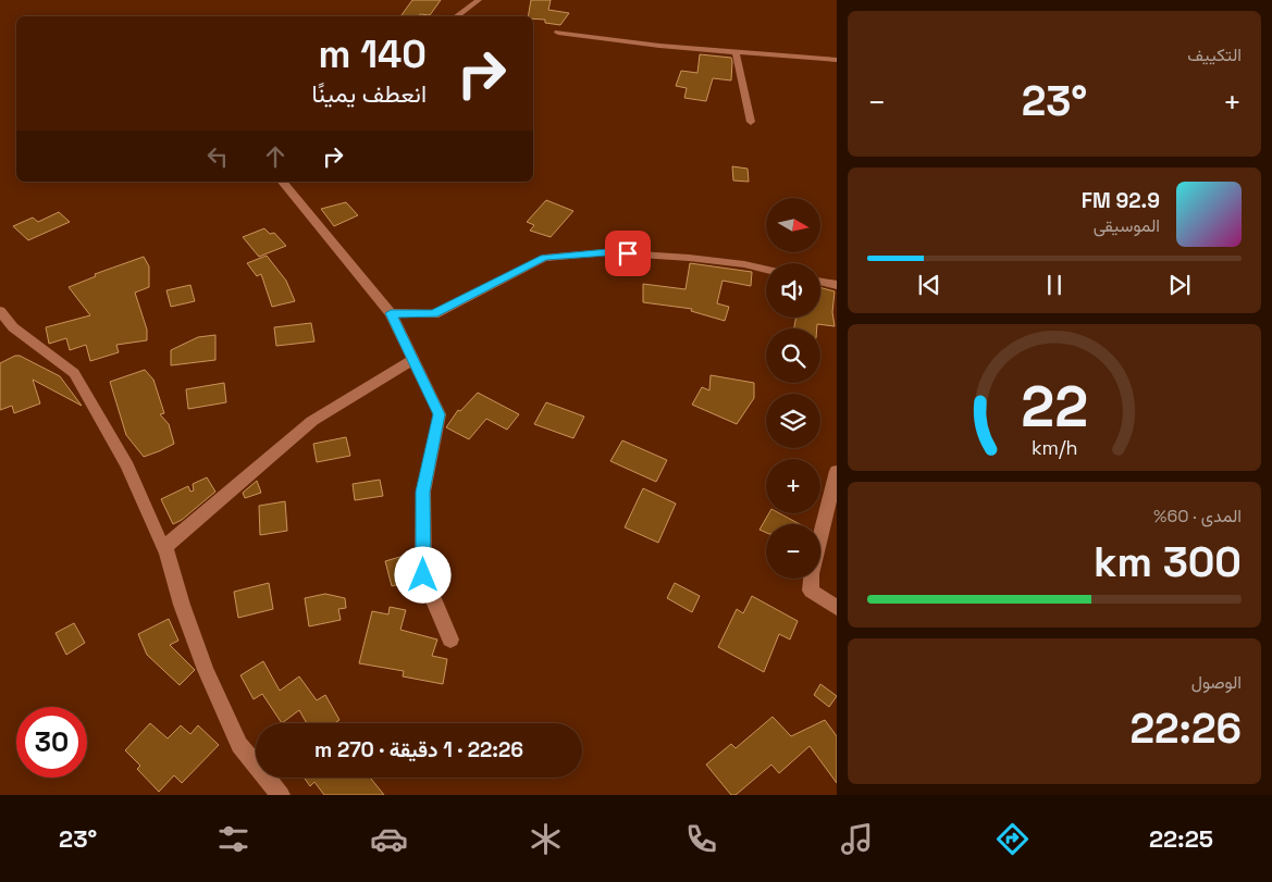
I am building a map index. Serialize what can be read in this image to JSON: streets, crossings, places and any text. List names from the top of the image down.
{
  "north": "right",
  "page": {
    "tile": [
      "التكييف",
      ["المدى · 60%", "300 km"],
      ["الوصول", "22:26"]
    ],
    "turn": ["140 m", "انعطف يمينًا"],
    "heat": ["−", "23°", "+"],
    "song": ["92.9 FM", "الموسيقى"],
    "map_buttons": ["+", "−"],
    "limit": "30",
    "trip": "22:26 · 1 دقيقة · 270 m",
    "tabs": ["22:25", "23°"],
    "gauge": ["22", "km/h"]
  }
}
